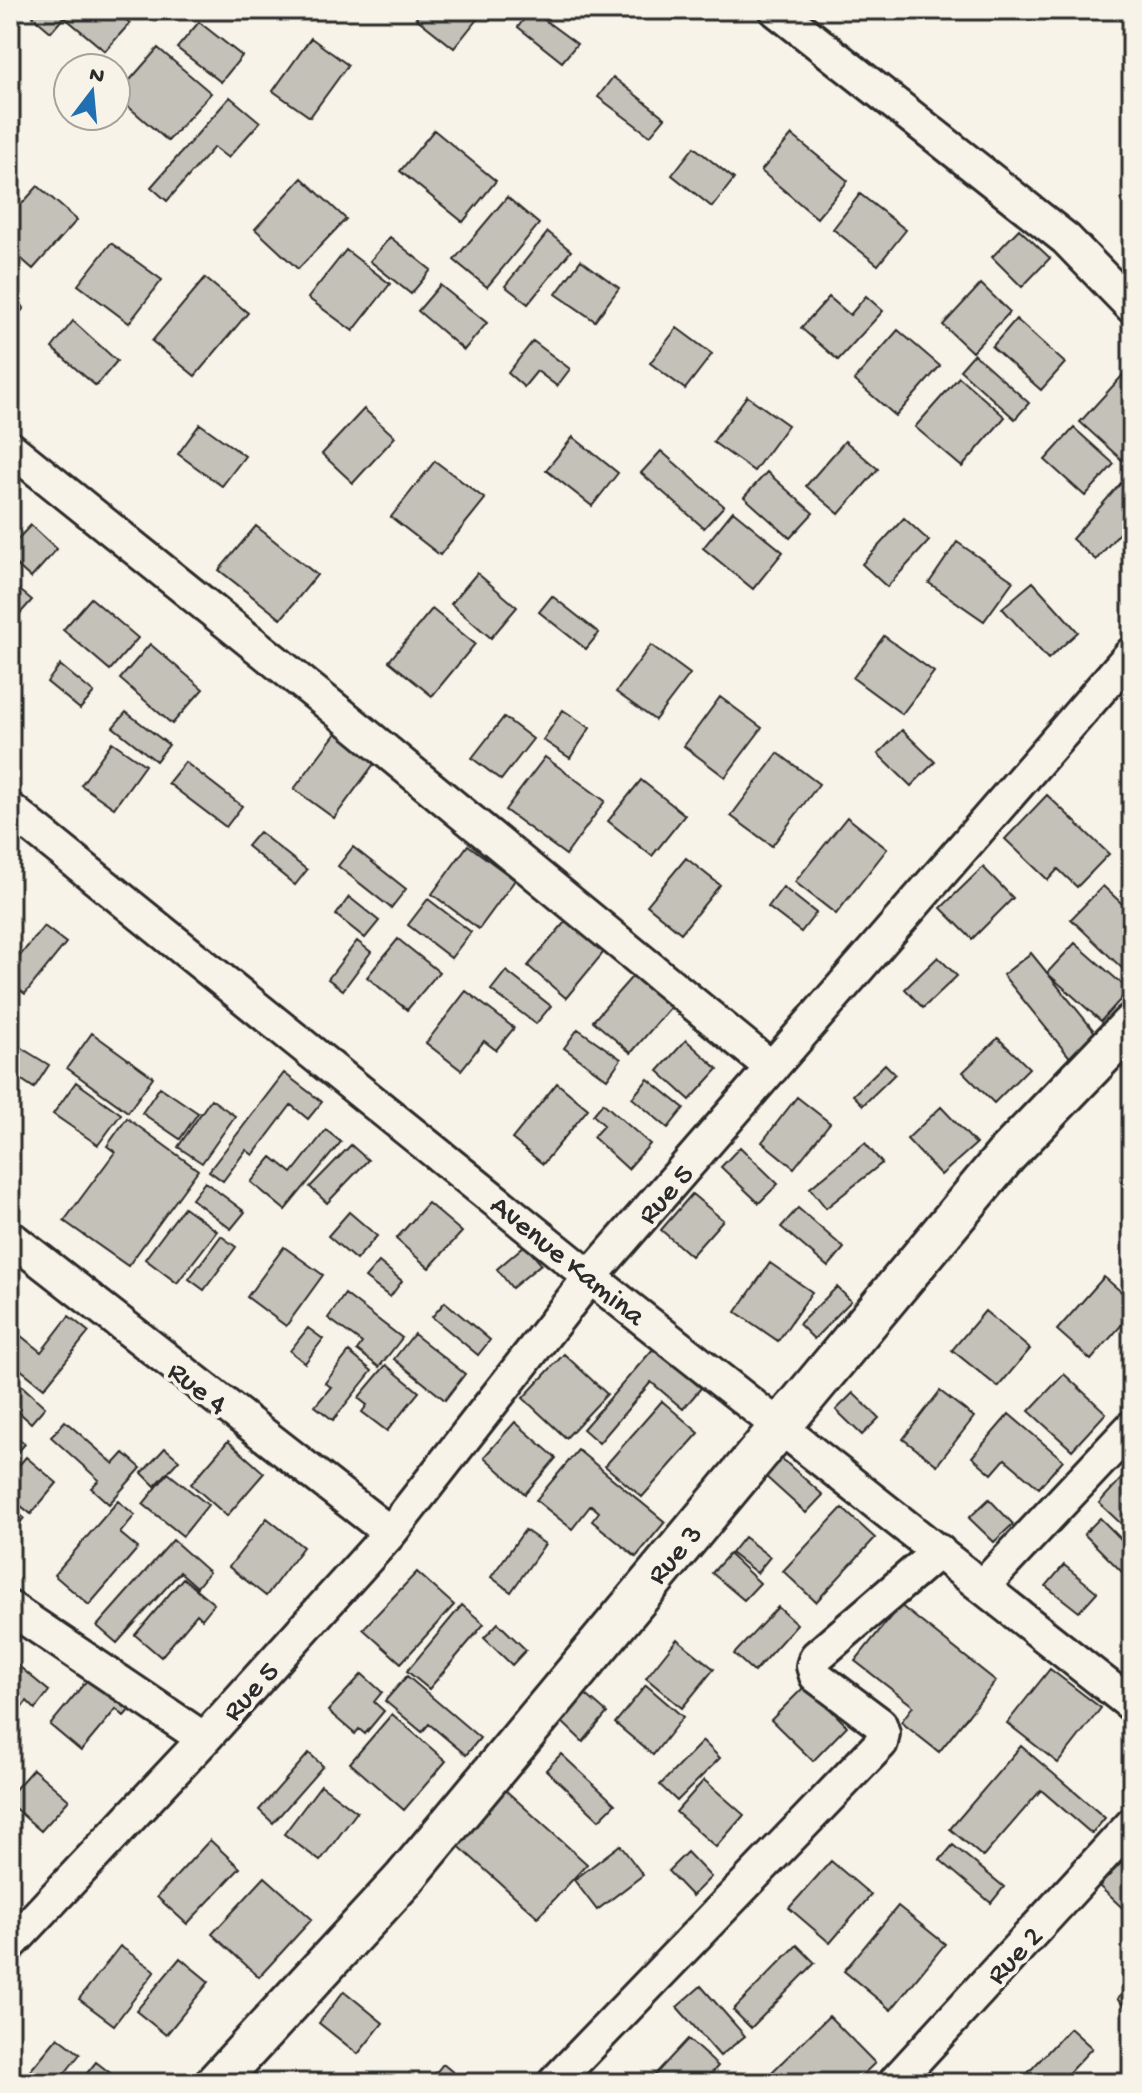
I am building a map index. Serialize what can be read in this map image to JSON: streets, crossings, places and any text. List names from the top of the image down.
{
  "streets": {
    "street": [
      "Rue 5",
      "Avenue Kamina",
      "Rue 4",
      "Rue 3",
      "Rue 2"
    ]
  },
  "crossings": [
    ["Rue 5", "Avenue Kamina"],
    ["Rue 5", "Rue 4"],
    ["Avenue Kamina", "Rue 3"]
  ],
  "north": "top"
}
